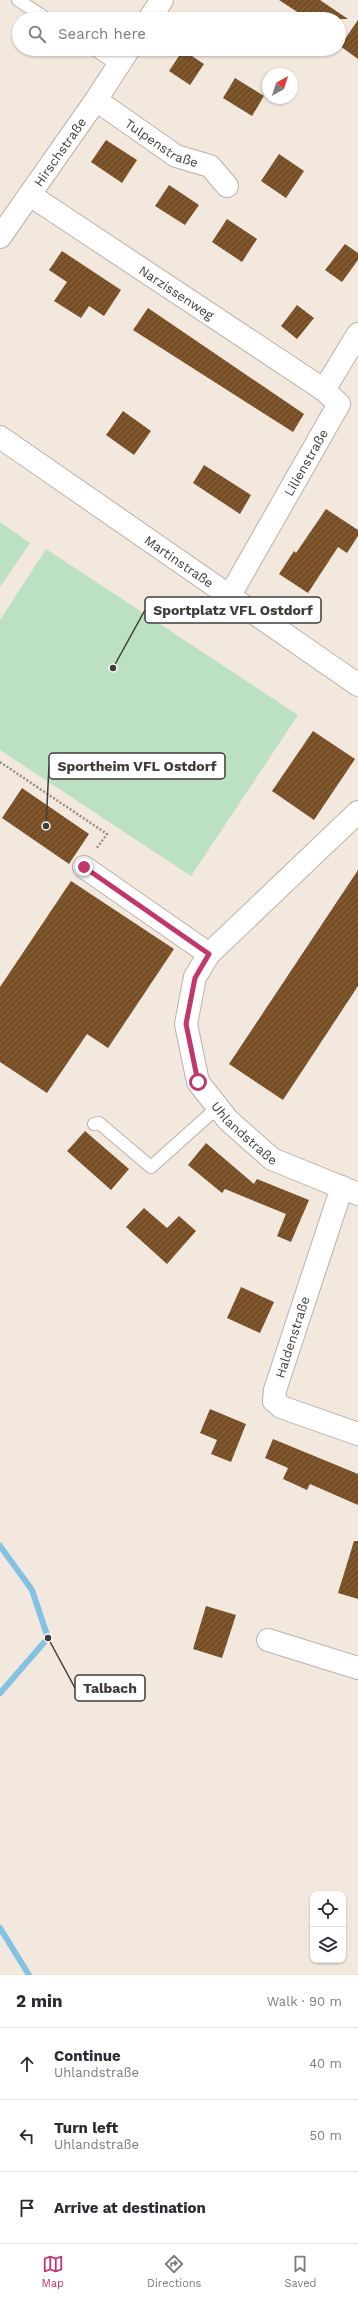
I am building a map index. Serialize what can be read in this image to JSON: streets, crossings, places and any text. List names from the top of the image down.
{
  "streets": {
    "street": [
      "Tulpenstraße",
      "Hirschstraße",
      "Narzissenweg",
      "Lilienstraße",
      "Martinstraße",
      "Uhlandstraße",
      "Haldenstraße"
    ]
  },
  "crossings": [
    ["Tulpenstraße", "Hirschstraße"],
    ["Hirschstraße", "Narzissenweg"],
    ["Narzissenweg", "Lilienstraße"],
    ["Lilienstraße", "Martinstraße"],
    ["Uhlandstraße", "Haldenstraße"]
  ],
  "places": ["Sportplatz VFL Ostdorf", "Sportheim VFL Ostdorf", "Talbach"],
  "north": "top right",
  "page": {
    "search": "Search here",
    "heading": ["2 min", "Walk · 90 m"],
    "list": [
      ["Continue", "Uhlandstraße", "40 m"],
      ["Turn left", "Uhlandstraße", "50 m"],
      "Arrive at destination"
    ],
    "nav": ["Map", "Directions", "Saved"]
  }
}
